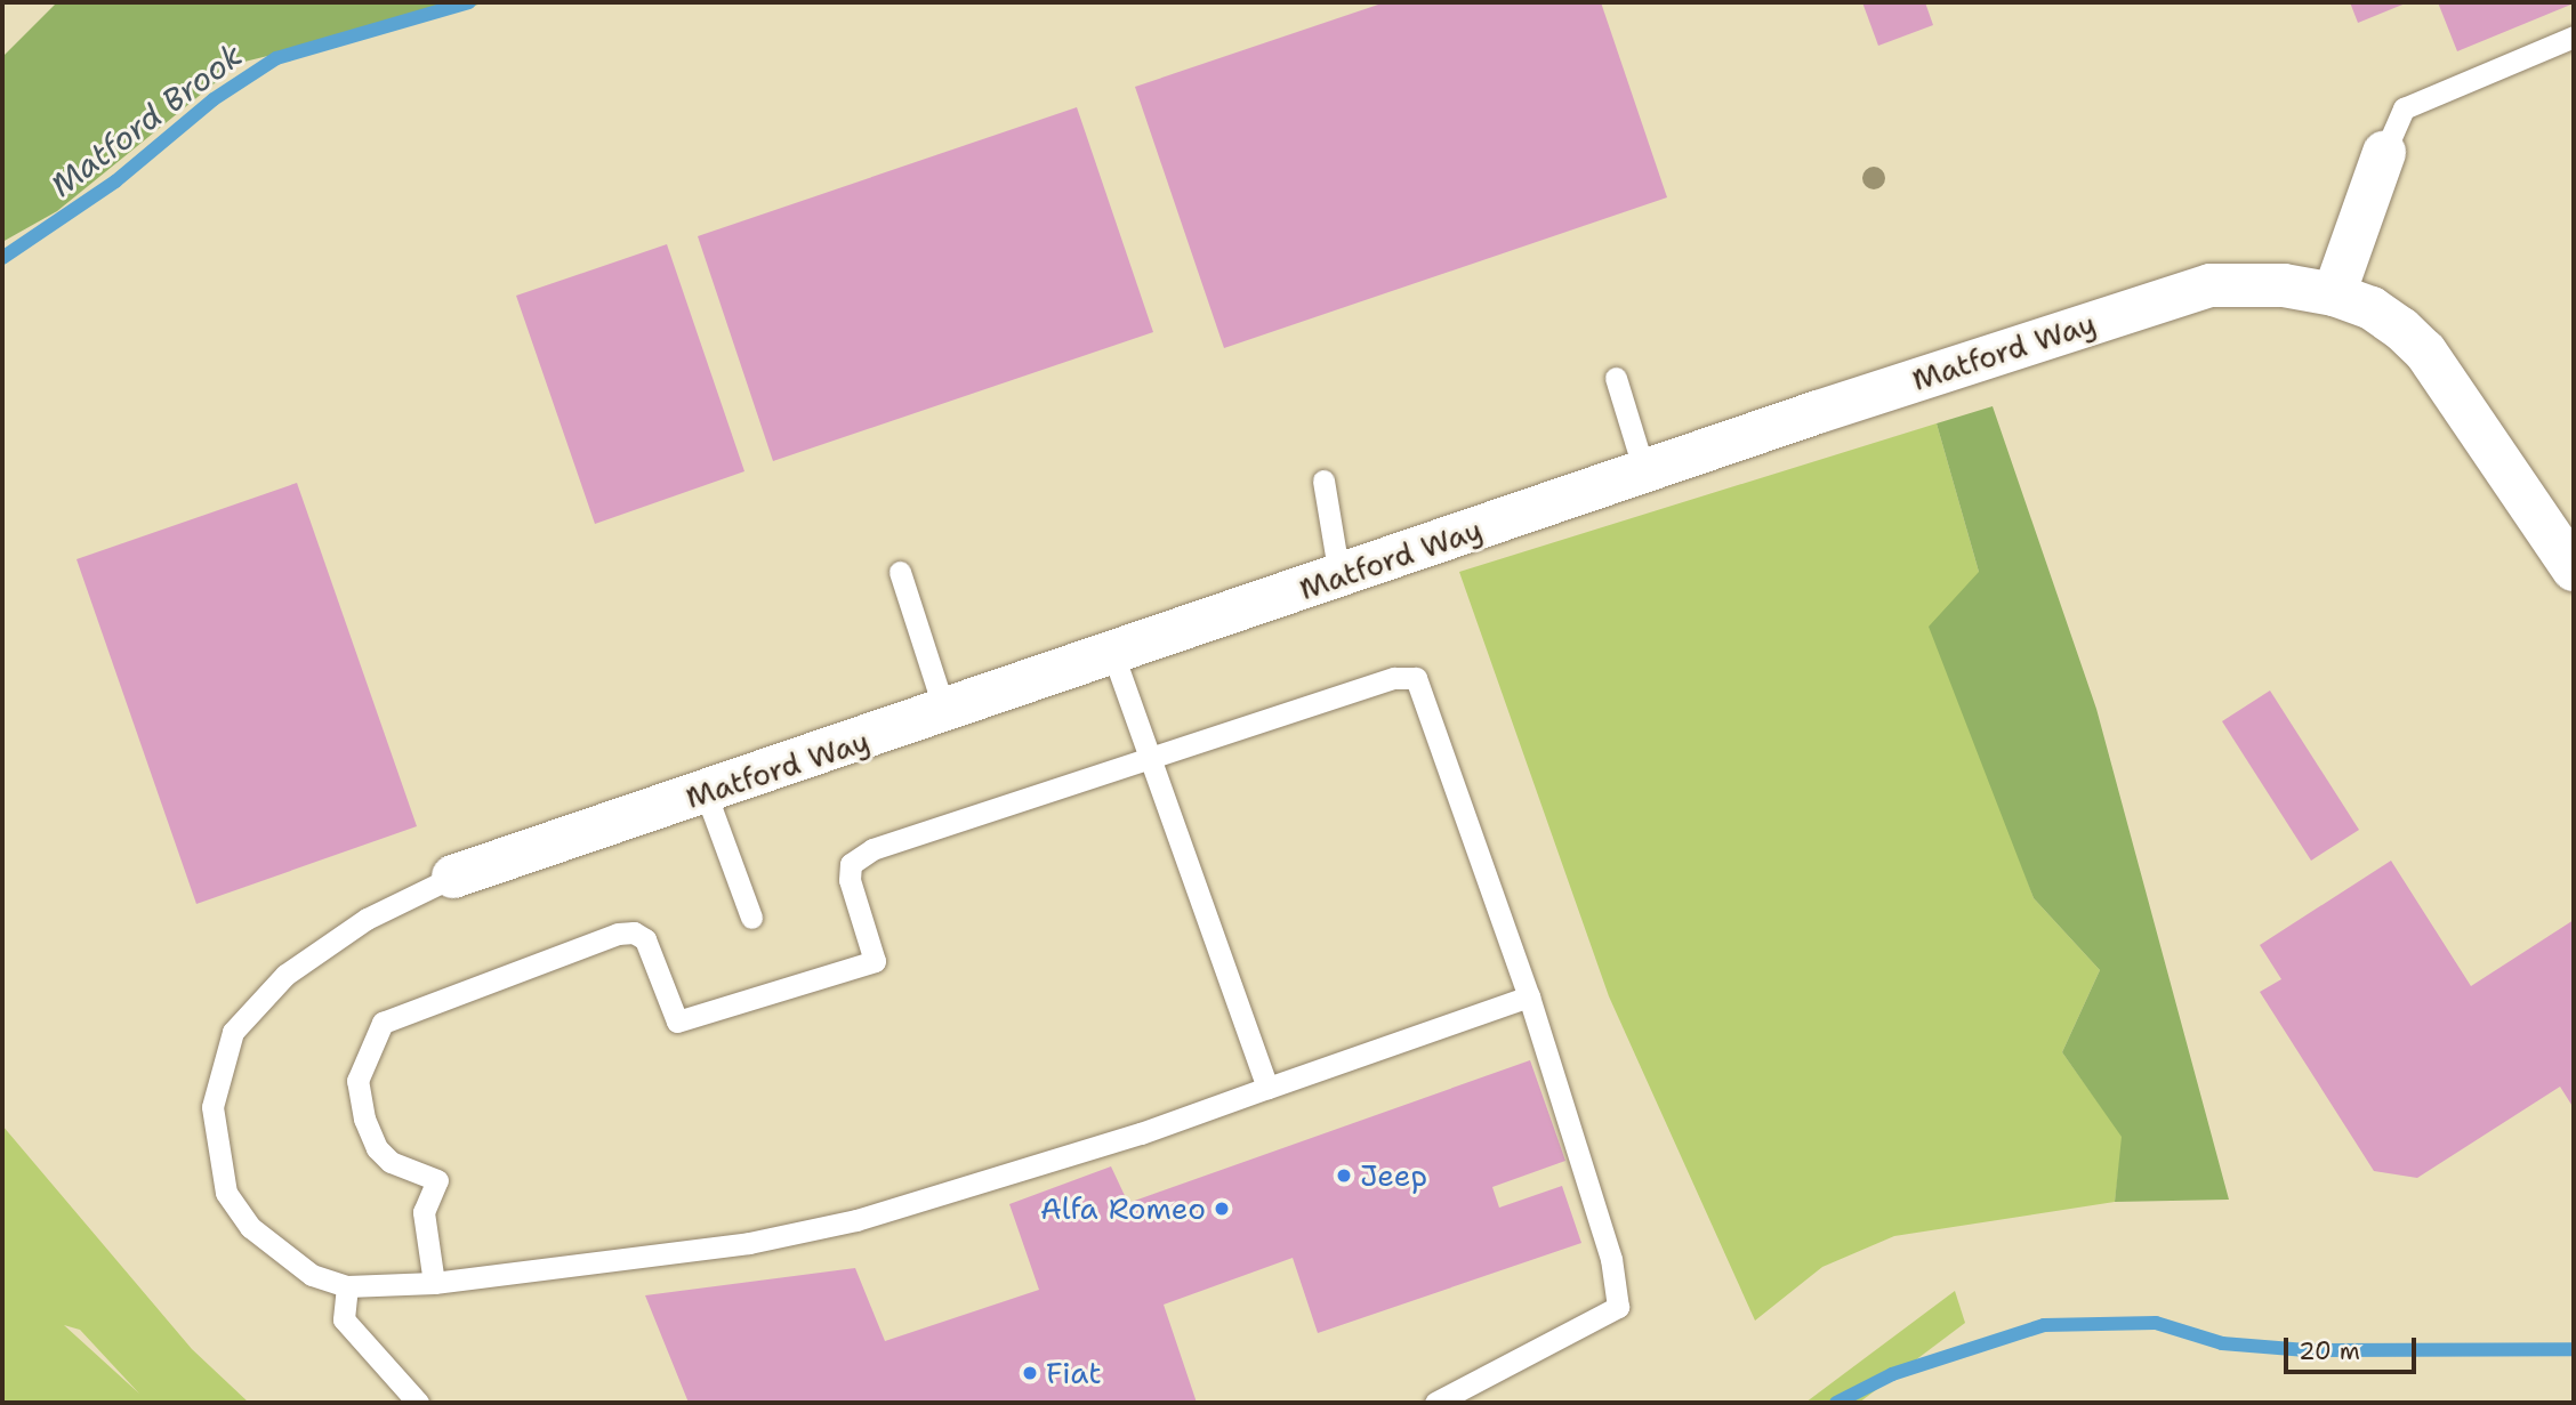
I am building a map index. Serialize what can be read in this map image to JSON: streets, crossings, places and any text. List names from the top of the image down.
{
  "streets": {
    "street": ["Matford Way"]
  },
  "water": ["Matford Brook"],
  "places": ["Jeep", "Alfa Romeo", "Fiat"],
  "scale_bar": "20 m"
}
